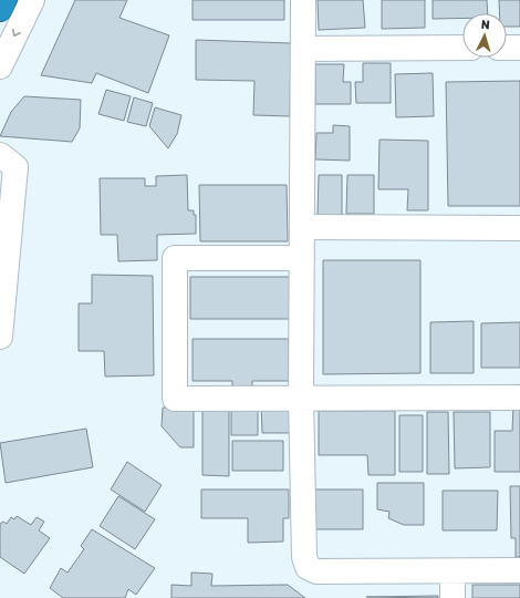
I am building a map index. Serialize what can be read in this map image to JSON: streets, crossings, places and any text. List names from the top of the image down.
{
  "north": "top"
}
